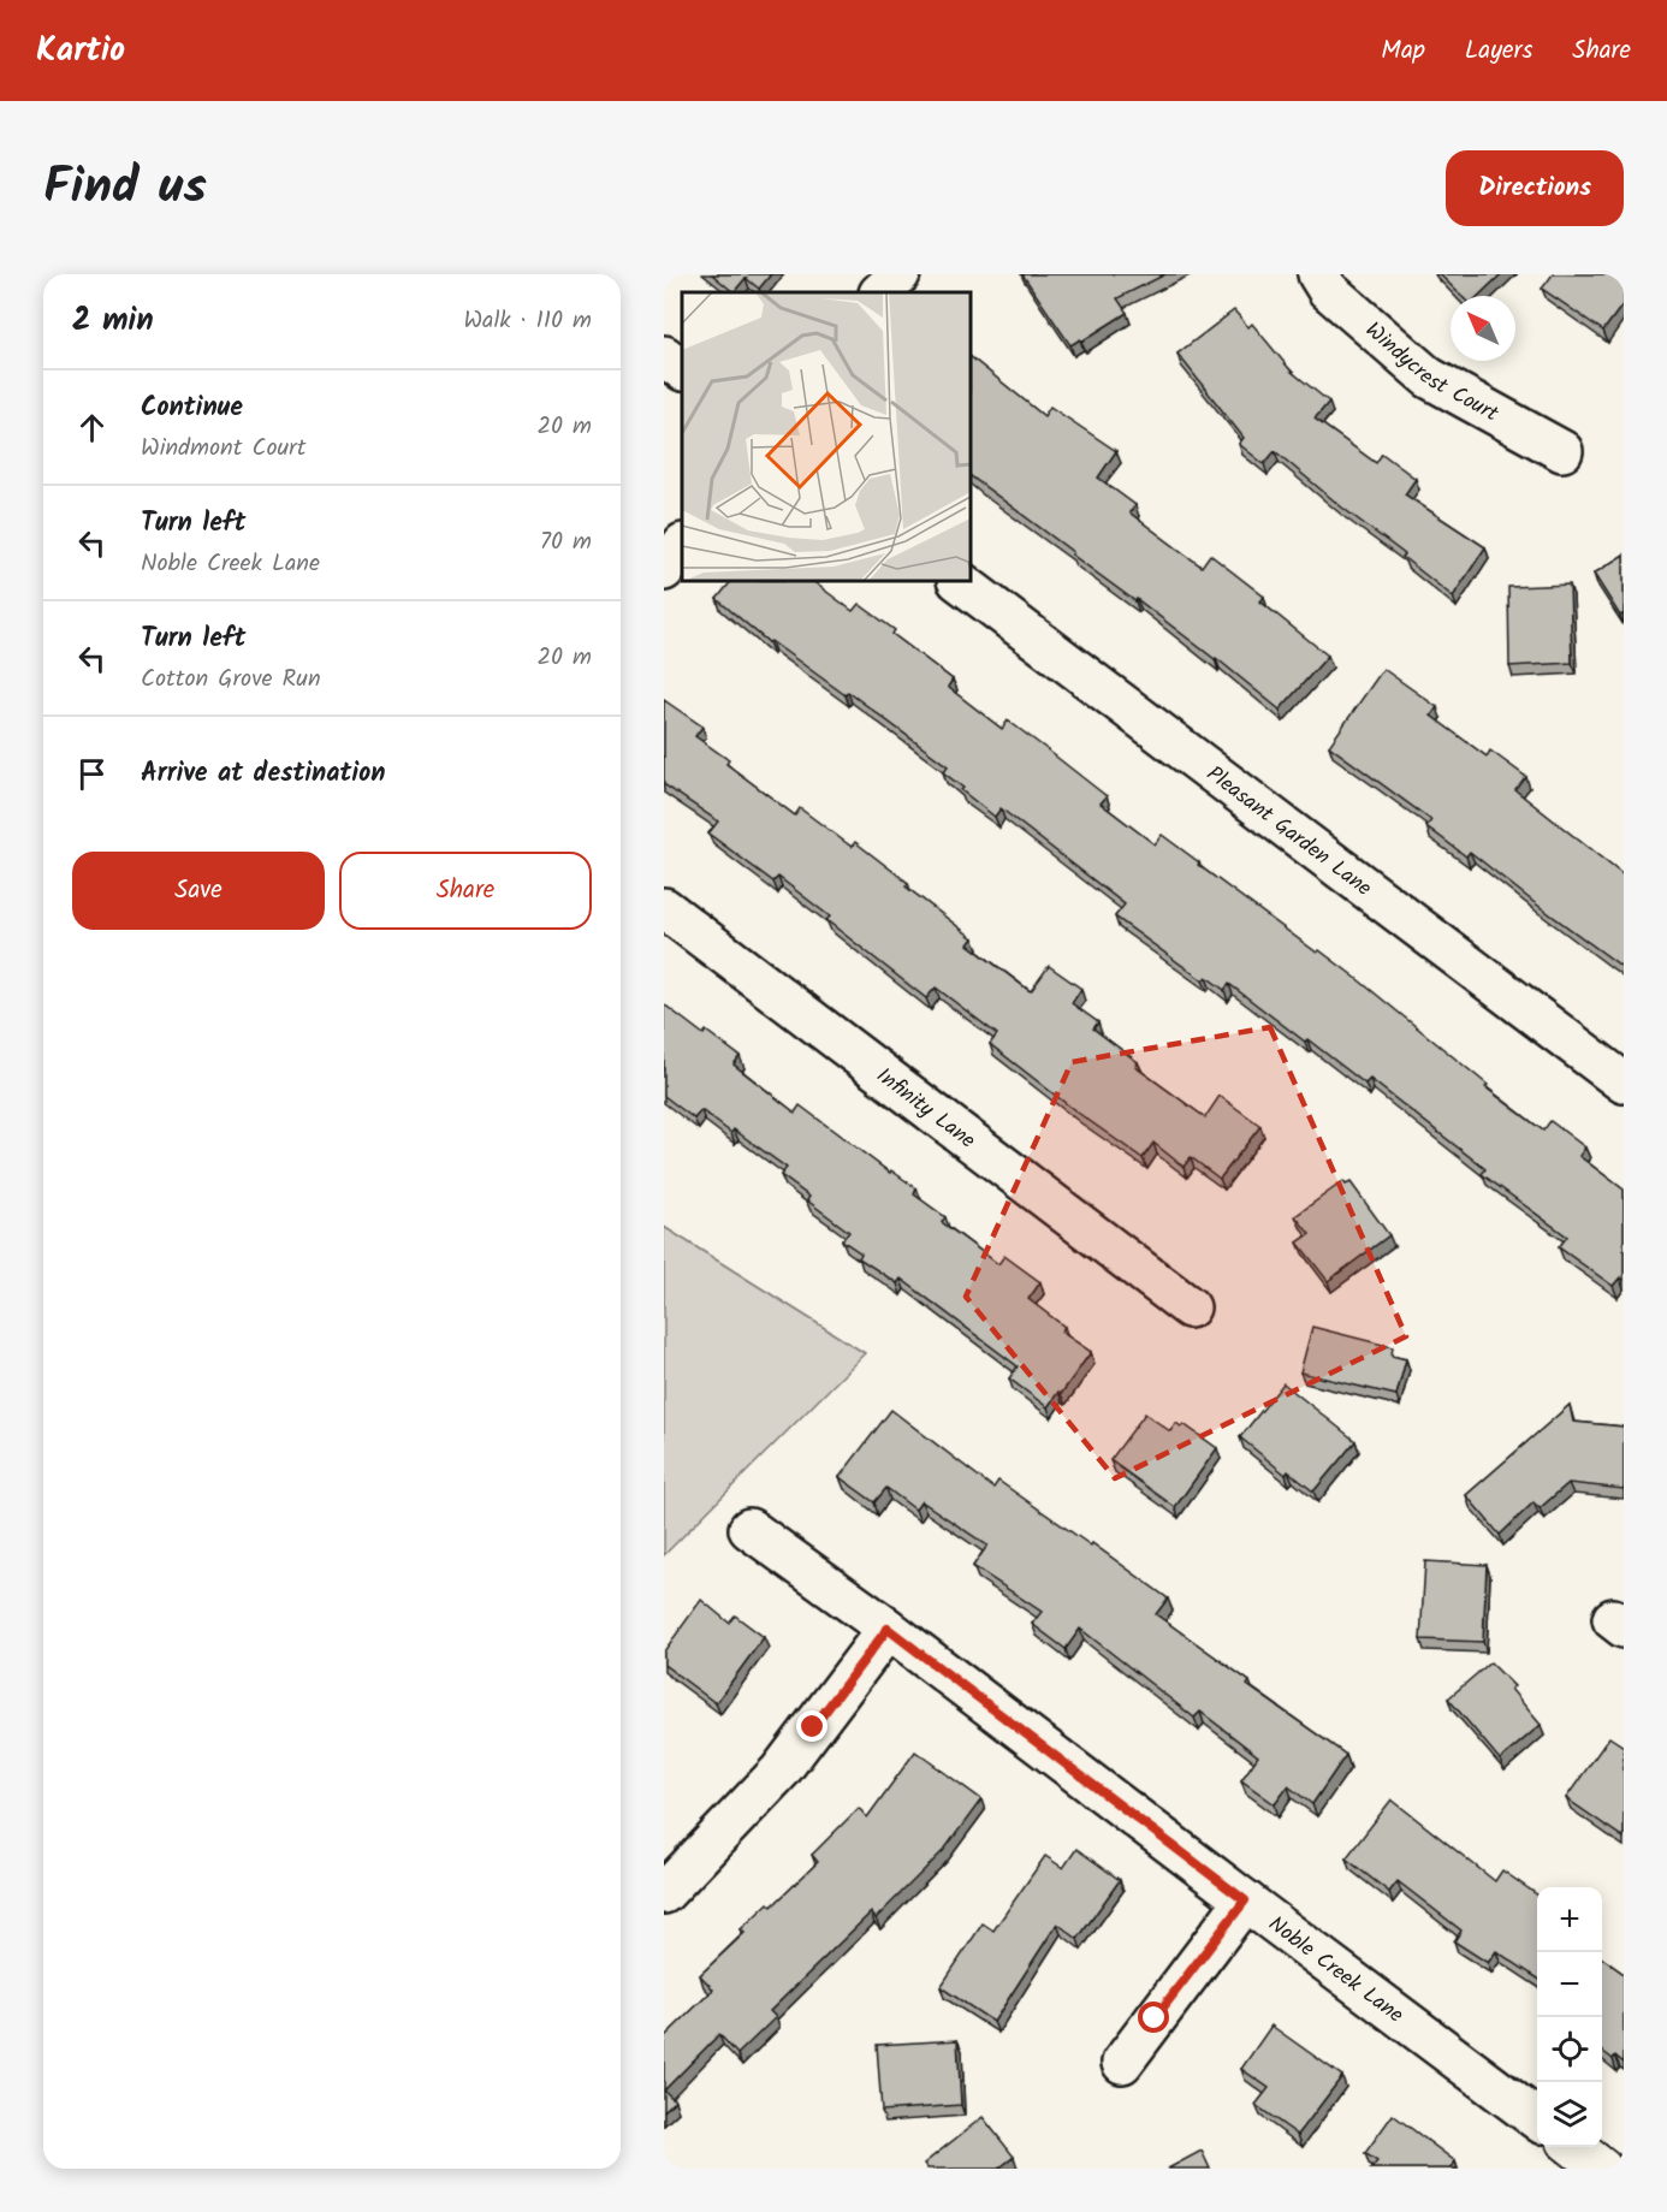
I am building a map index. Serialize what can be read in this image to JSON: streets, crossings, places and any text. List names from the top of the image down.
{
  "streets": {
    "street": [
      "Windycrest Court",
      "Pleasant Garden Lane",
      "Infinity Lane",
      "Noble Creek Lane"
    ]
  },
  "north": "top left",
  "page": {
    "header": "Kartio",
    "nav": ["Map", "Layers", "Share"],
    "title": "Find us",
    "buttons": [
      "Directions",
      ["Save", "Share"]
    ],
    "heading": ["2 min", "Walk · 110 m"],
    "list": [
      ["Continue", "Windmont Court", "20 m"],
      ["Turn left", "Noble Creek Lane", "70 m"],
      ["Turn left", "Cotton Grove Run", "20 m"],
      "Arrive at destination"
    ],
    "map_buttons": ["+", "−"]
  }
}
